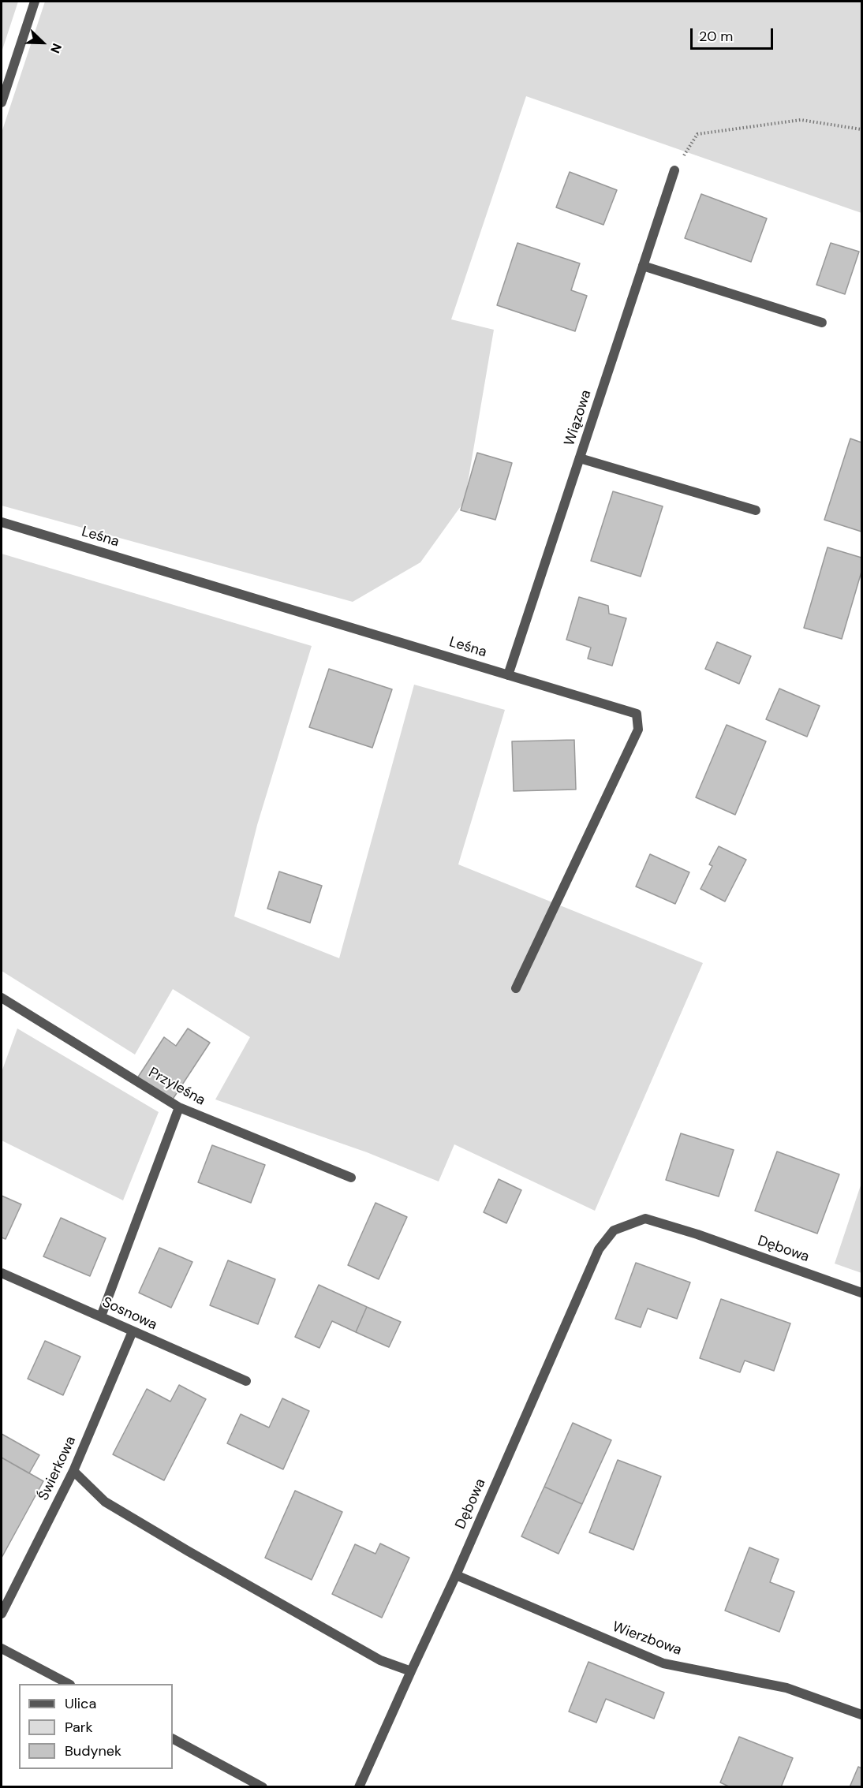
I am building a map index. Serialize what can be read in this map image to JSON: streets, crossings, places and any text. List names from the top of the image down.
{
  "streets": {
    "street": [
      "Wiązowa",
      "Leśna",
      "Przyleśna",
      "Dębowa",
      "Sosnowa",
      "Świerkowa",
      "Wierzbowa"
    ]
  },
  "crossings": [
    ["Wiązowa", "Leśna"],
    ["Dębowa", "Wierzbowa"],
    ["Sosnowa", "Świerkowa"]
  ],
  "legend": ["Ulica", "Park", "Budynek"],
  "scale_bar": "20 m",
  "north": "bottom right"
}
